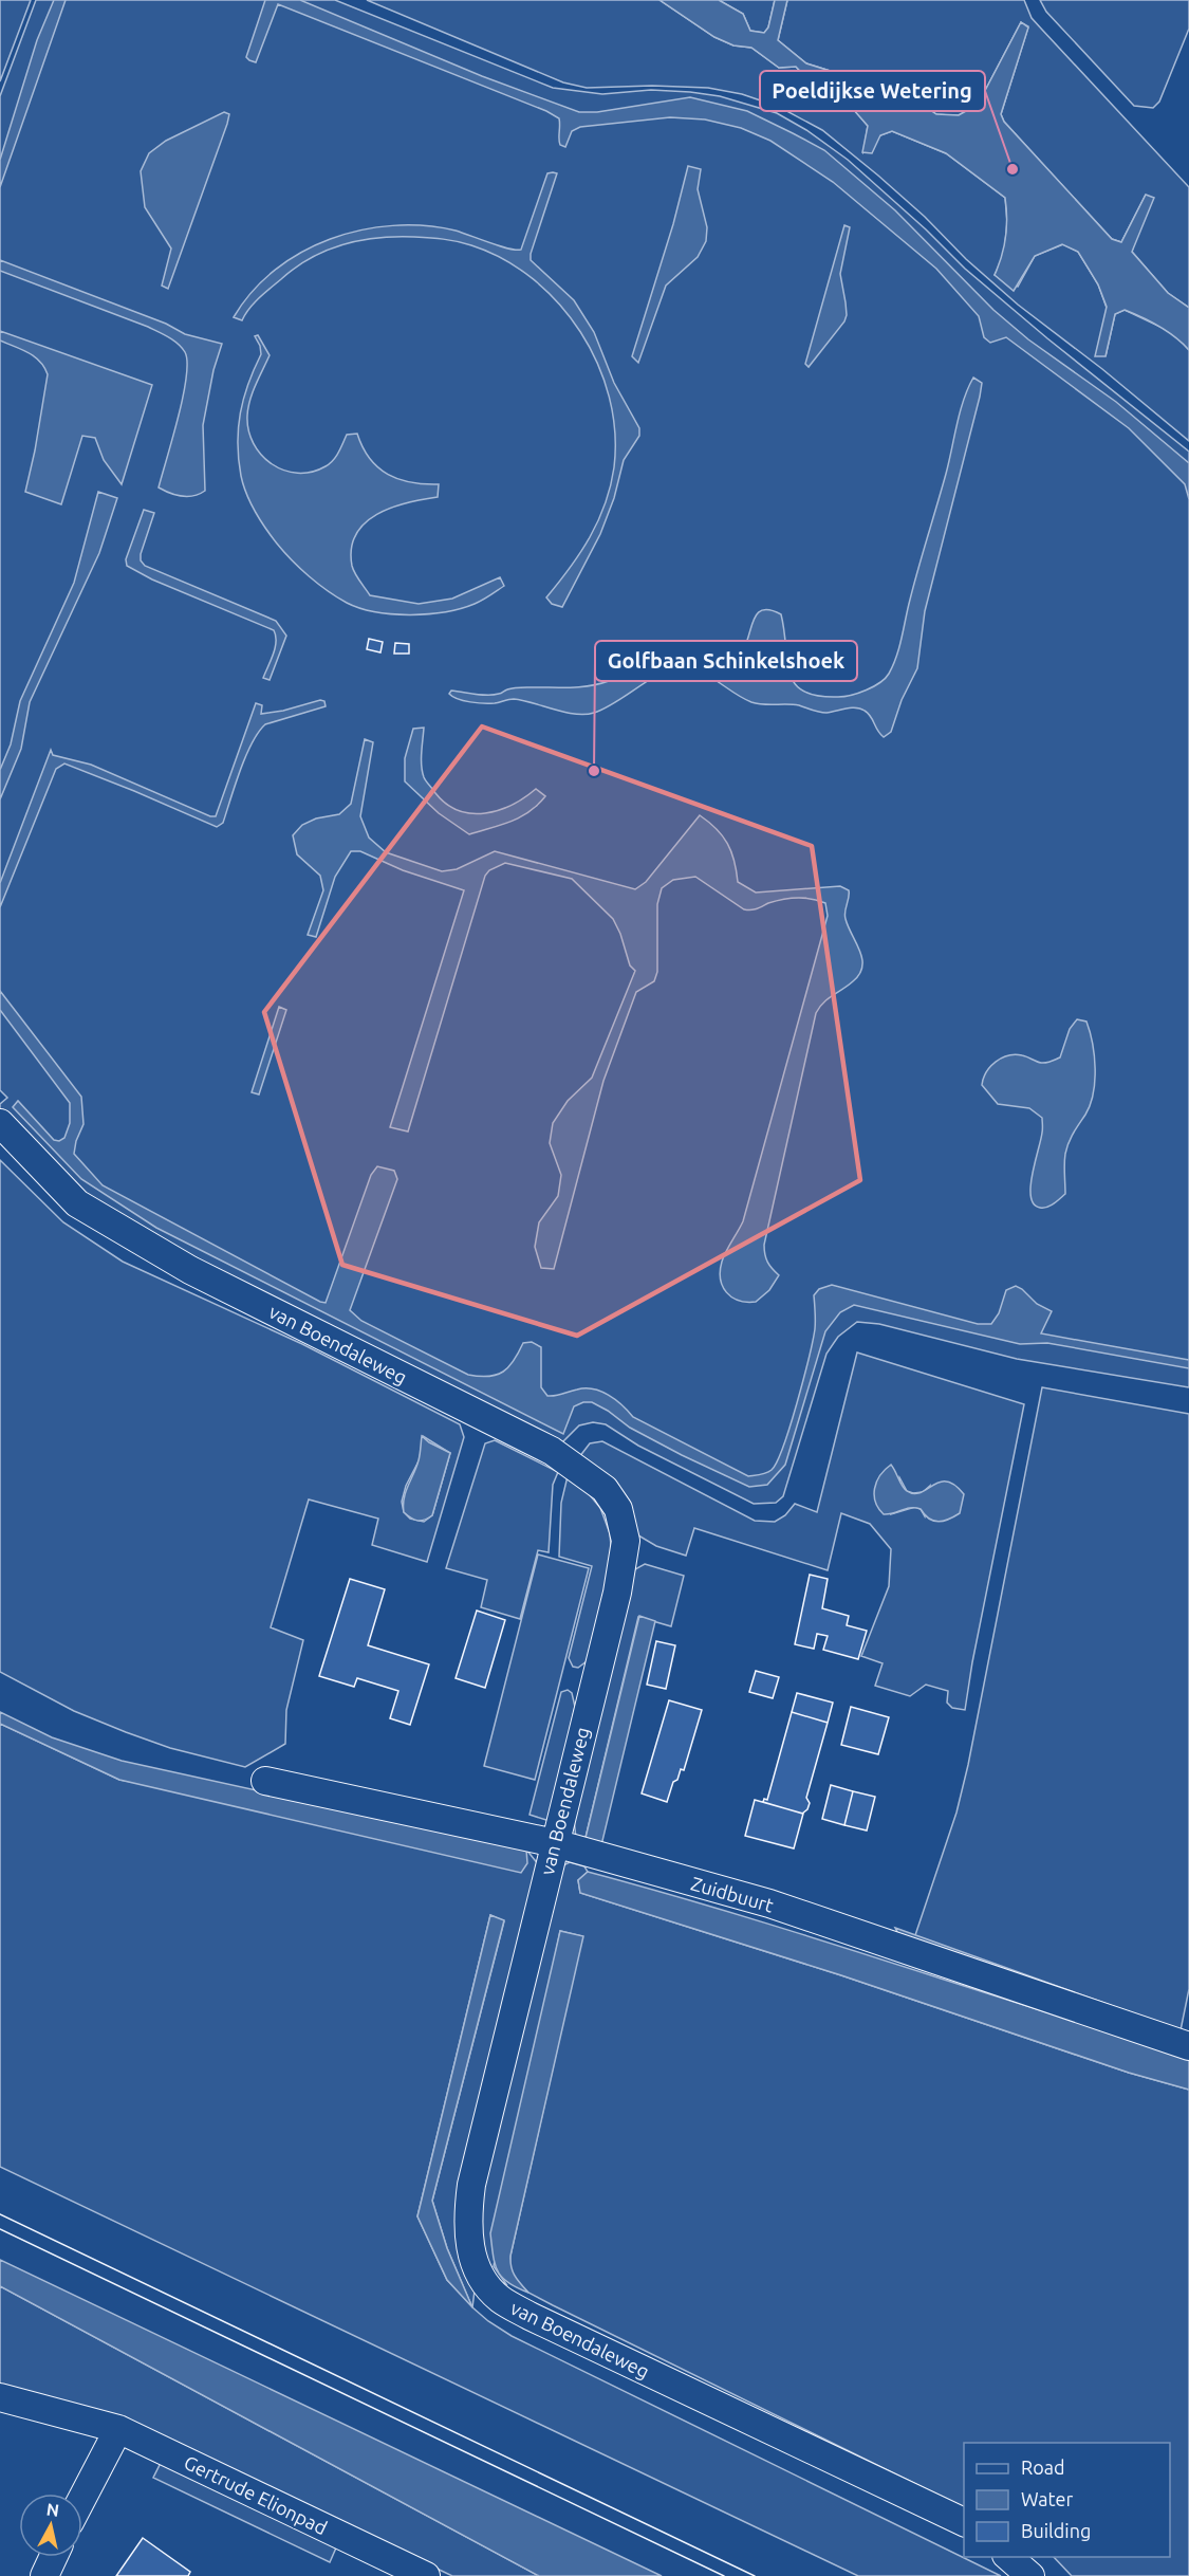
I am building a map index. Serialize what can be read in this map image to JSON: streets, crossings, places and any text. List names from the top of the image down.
{
  "streets": {
    "street": ["van Boendaleweg", "Zuidbuurt", "Gertrude Elionpad"]
  },
  "crossings": [
    ["van Boendaleweg", "Zuidbuurt"]
  ],
  "places": ["Poeldijkse Wetering", "Golfbaan Schinkelshoek"],
  "legend": ["Road", "Water", "Building"],
  "north": "top"
}
